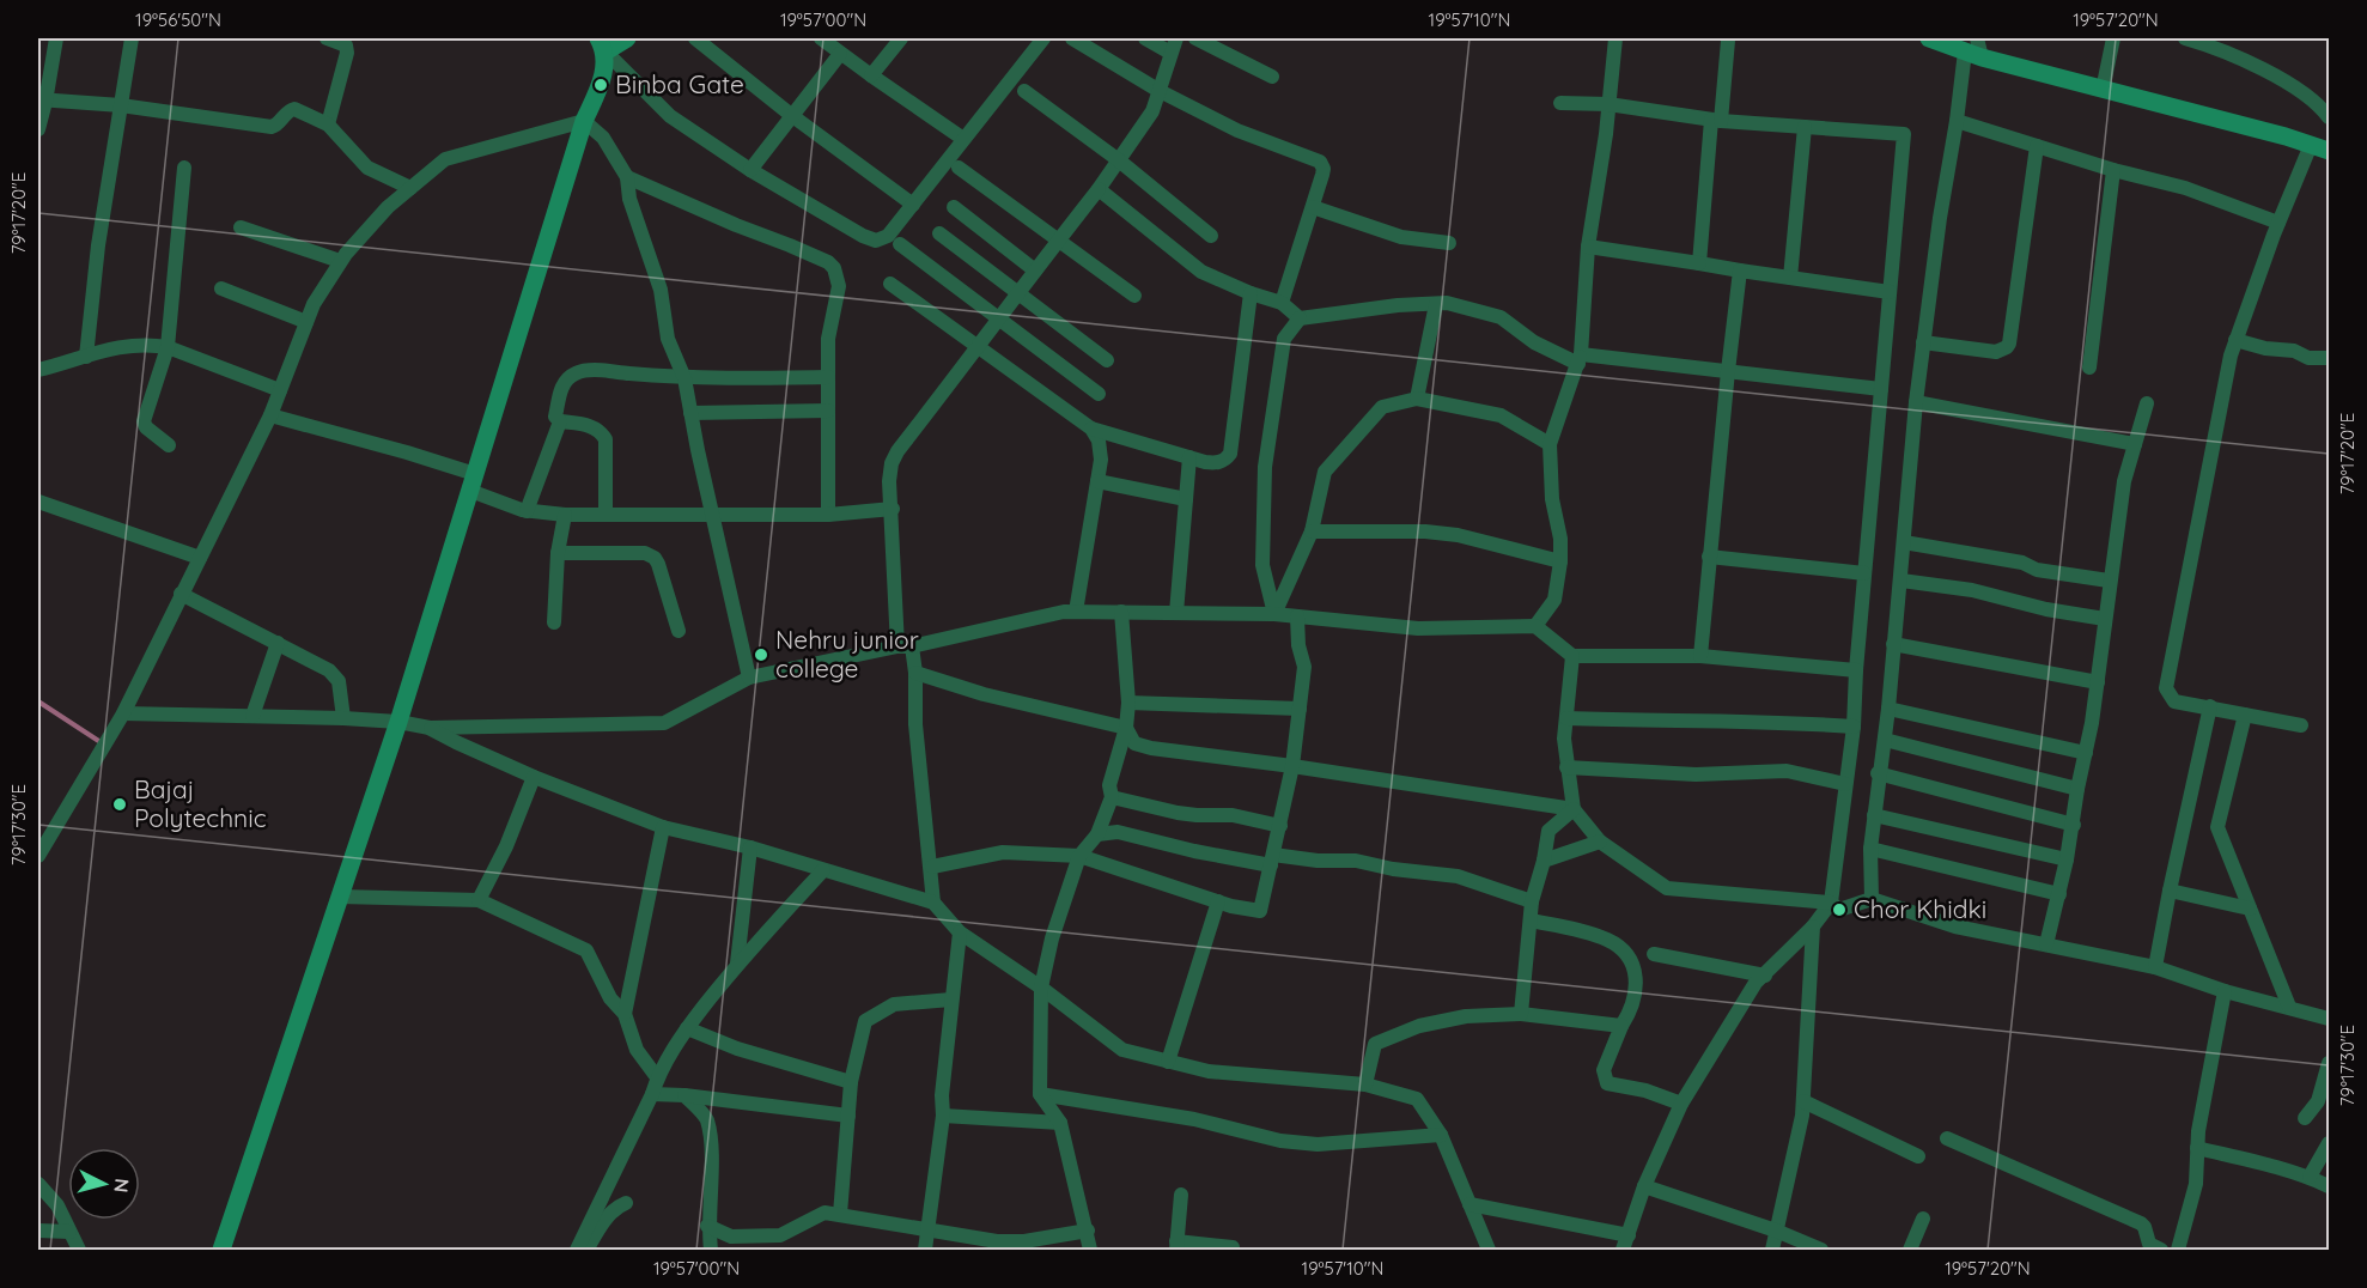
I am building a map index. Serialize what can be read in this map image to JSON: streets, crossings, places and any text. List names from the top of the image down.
{
  "places": [
    "Binba Gate",
    "Nehru junior college",
    "Bajaj Polytechnic",
    "Chor Khidki"
  ],
  "north": "right",
  "coordinates": [
    "19°56'50\"N",
    "19°57'00\"N",
    "19°57'10\"N",
    "19°57'20\"N",
    "79°17'20\"E",
    "79°17'30\"E"
  ]
}
